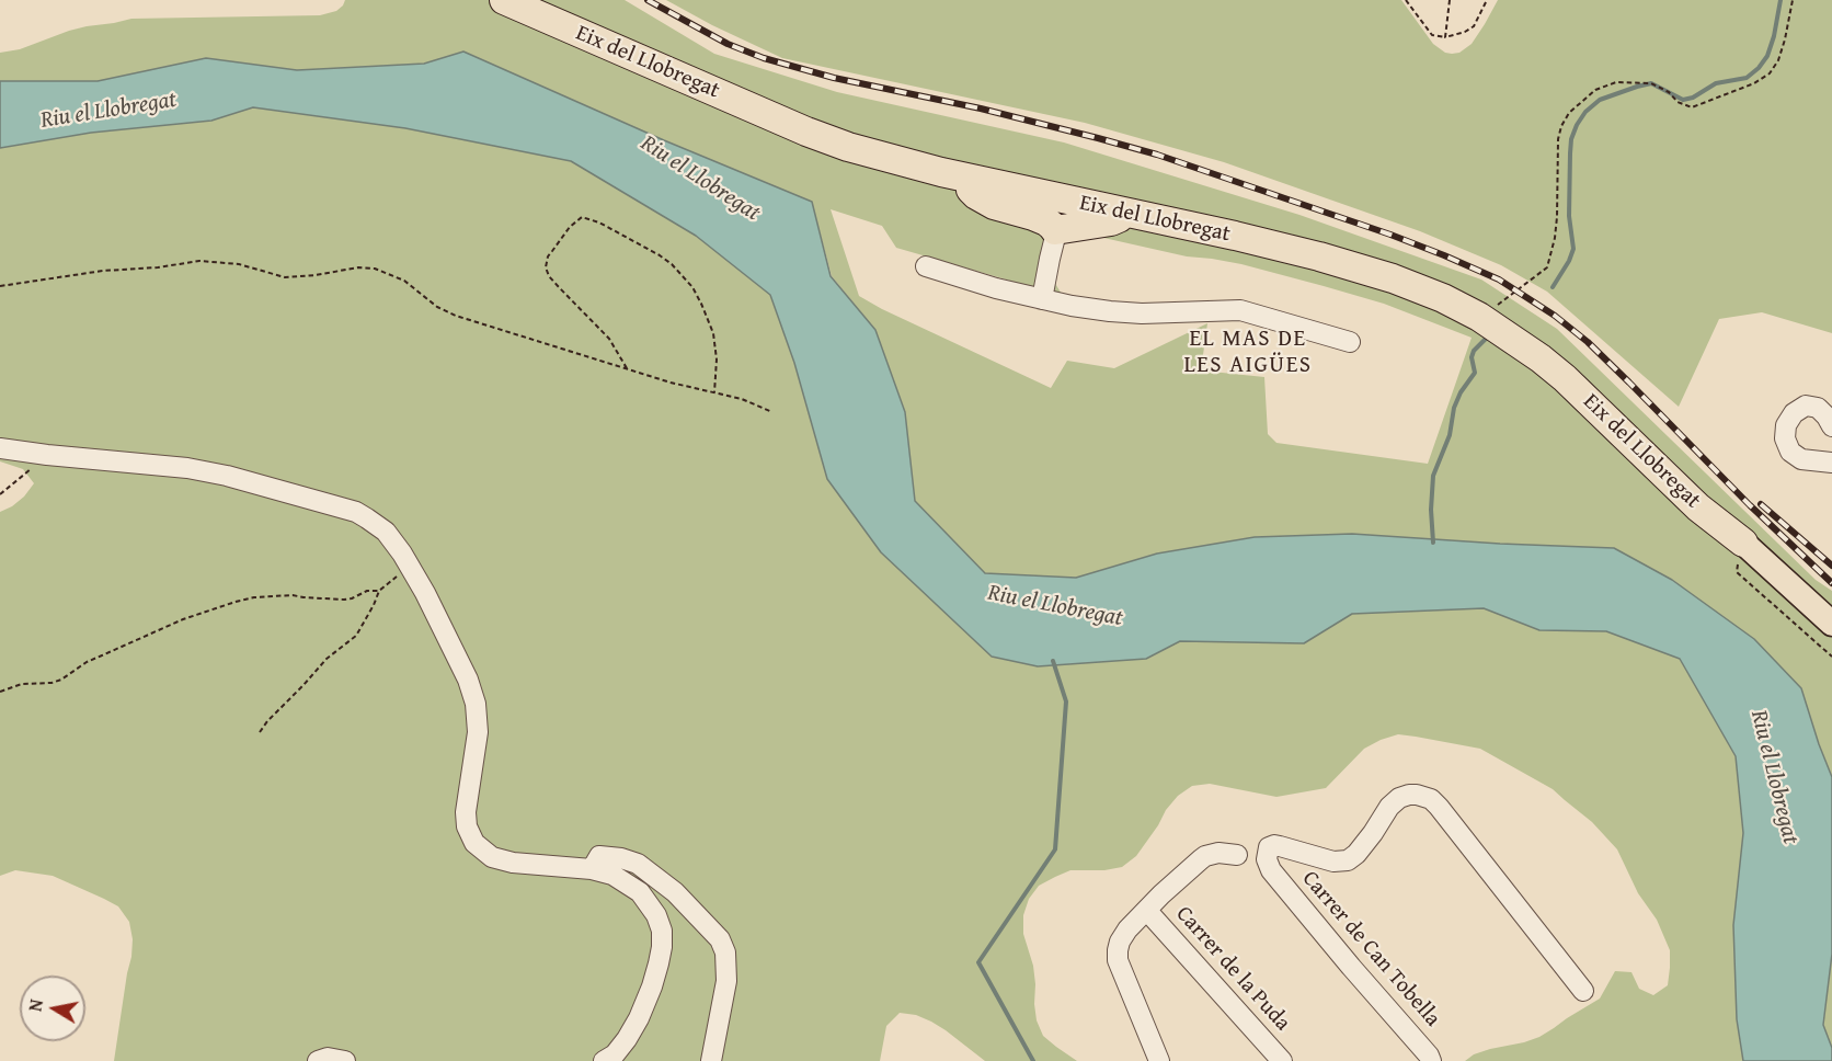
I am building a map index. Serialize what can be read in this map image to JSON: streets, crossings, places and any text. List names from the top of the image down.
{
  "streets": {
    "highway": ["Eix del Llobregat"],
    "street": ["Carrer de Can Tobella", "Carrer de la Puda"]
  },
  "districts": ["EL MAS DE LES AIGÜES"],
  "water": ["Riu el Llobregat"],
  "north": "left"
}
